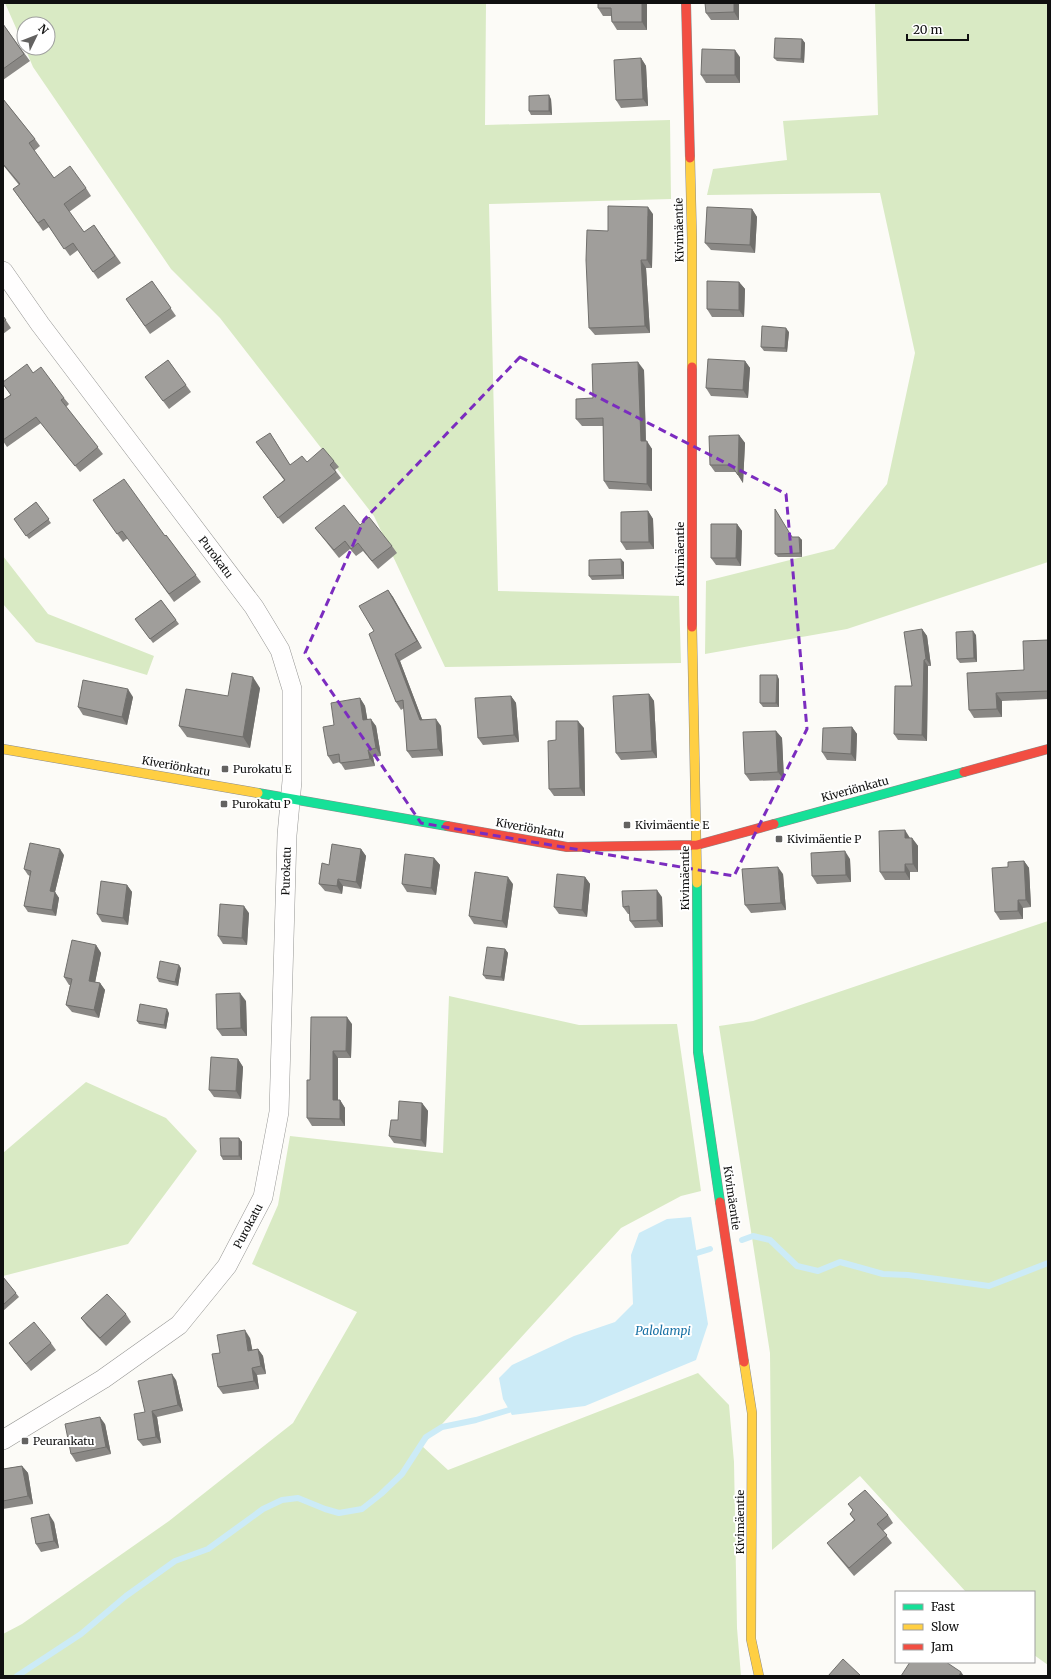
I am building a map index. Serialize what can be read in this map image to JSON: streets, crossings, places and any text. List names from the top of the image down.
{
  "streets": {
    "street": ["Kivimäentie", "Purokatu", "Kiveriönkatu"]
  },
  "crossings": [
    ["Kivimäentie", "Kiveriönkatu"],
    ["Purokatu", "Kiveriönkatu"]
  ],
  "water": ["Palolampi"],
  "places": {
    "transit": [
      "Purokatu E",
      "Purokatu P",
      "Kivimäentie E",
      "Kivimäentie P",
      "Peurankatu"
    ]
  },
  "legend": ["Fast", "Slow", "Jam"],
  "scale_bar": "20 m",
  "north": "top right"
}
